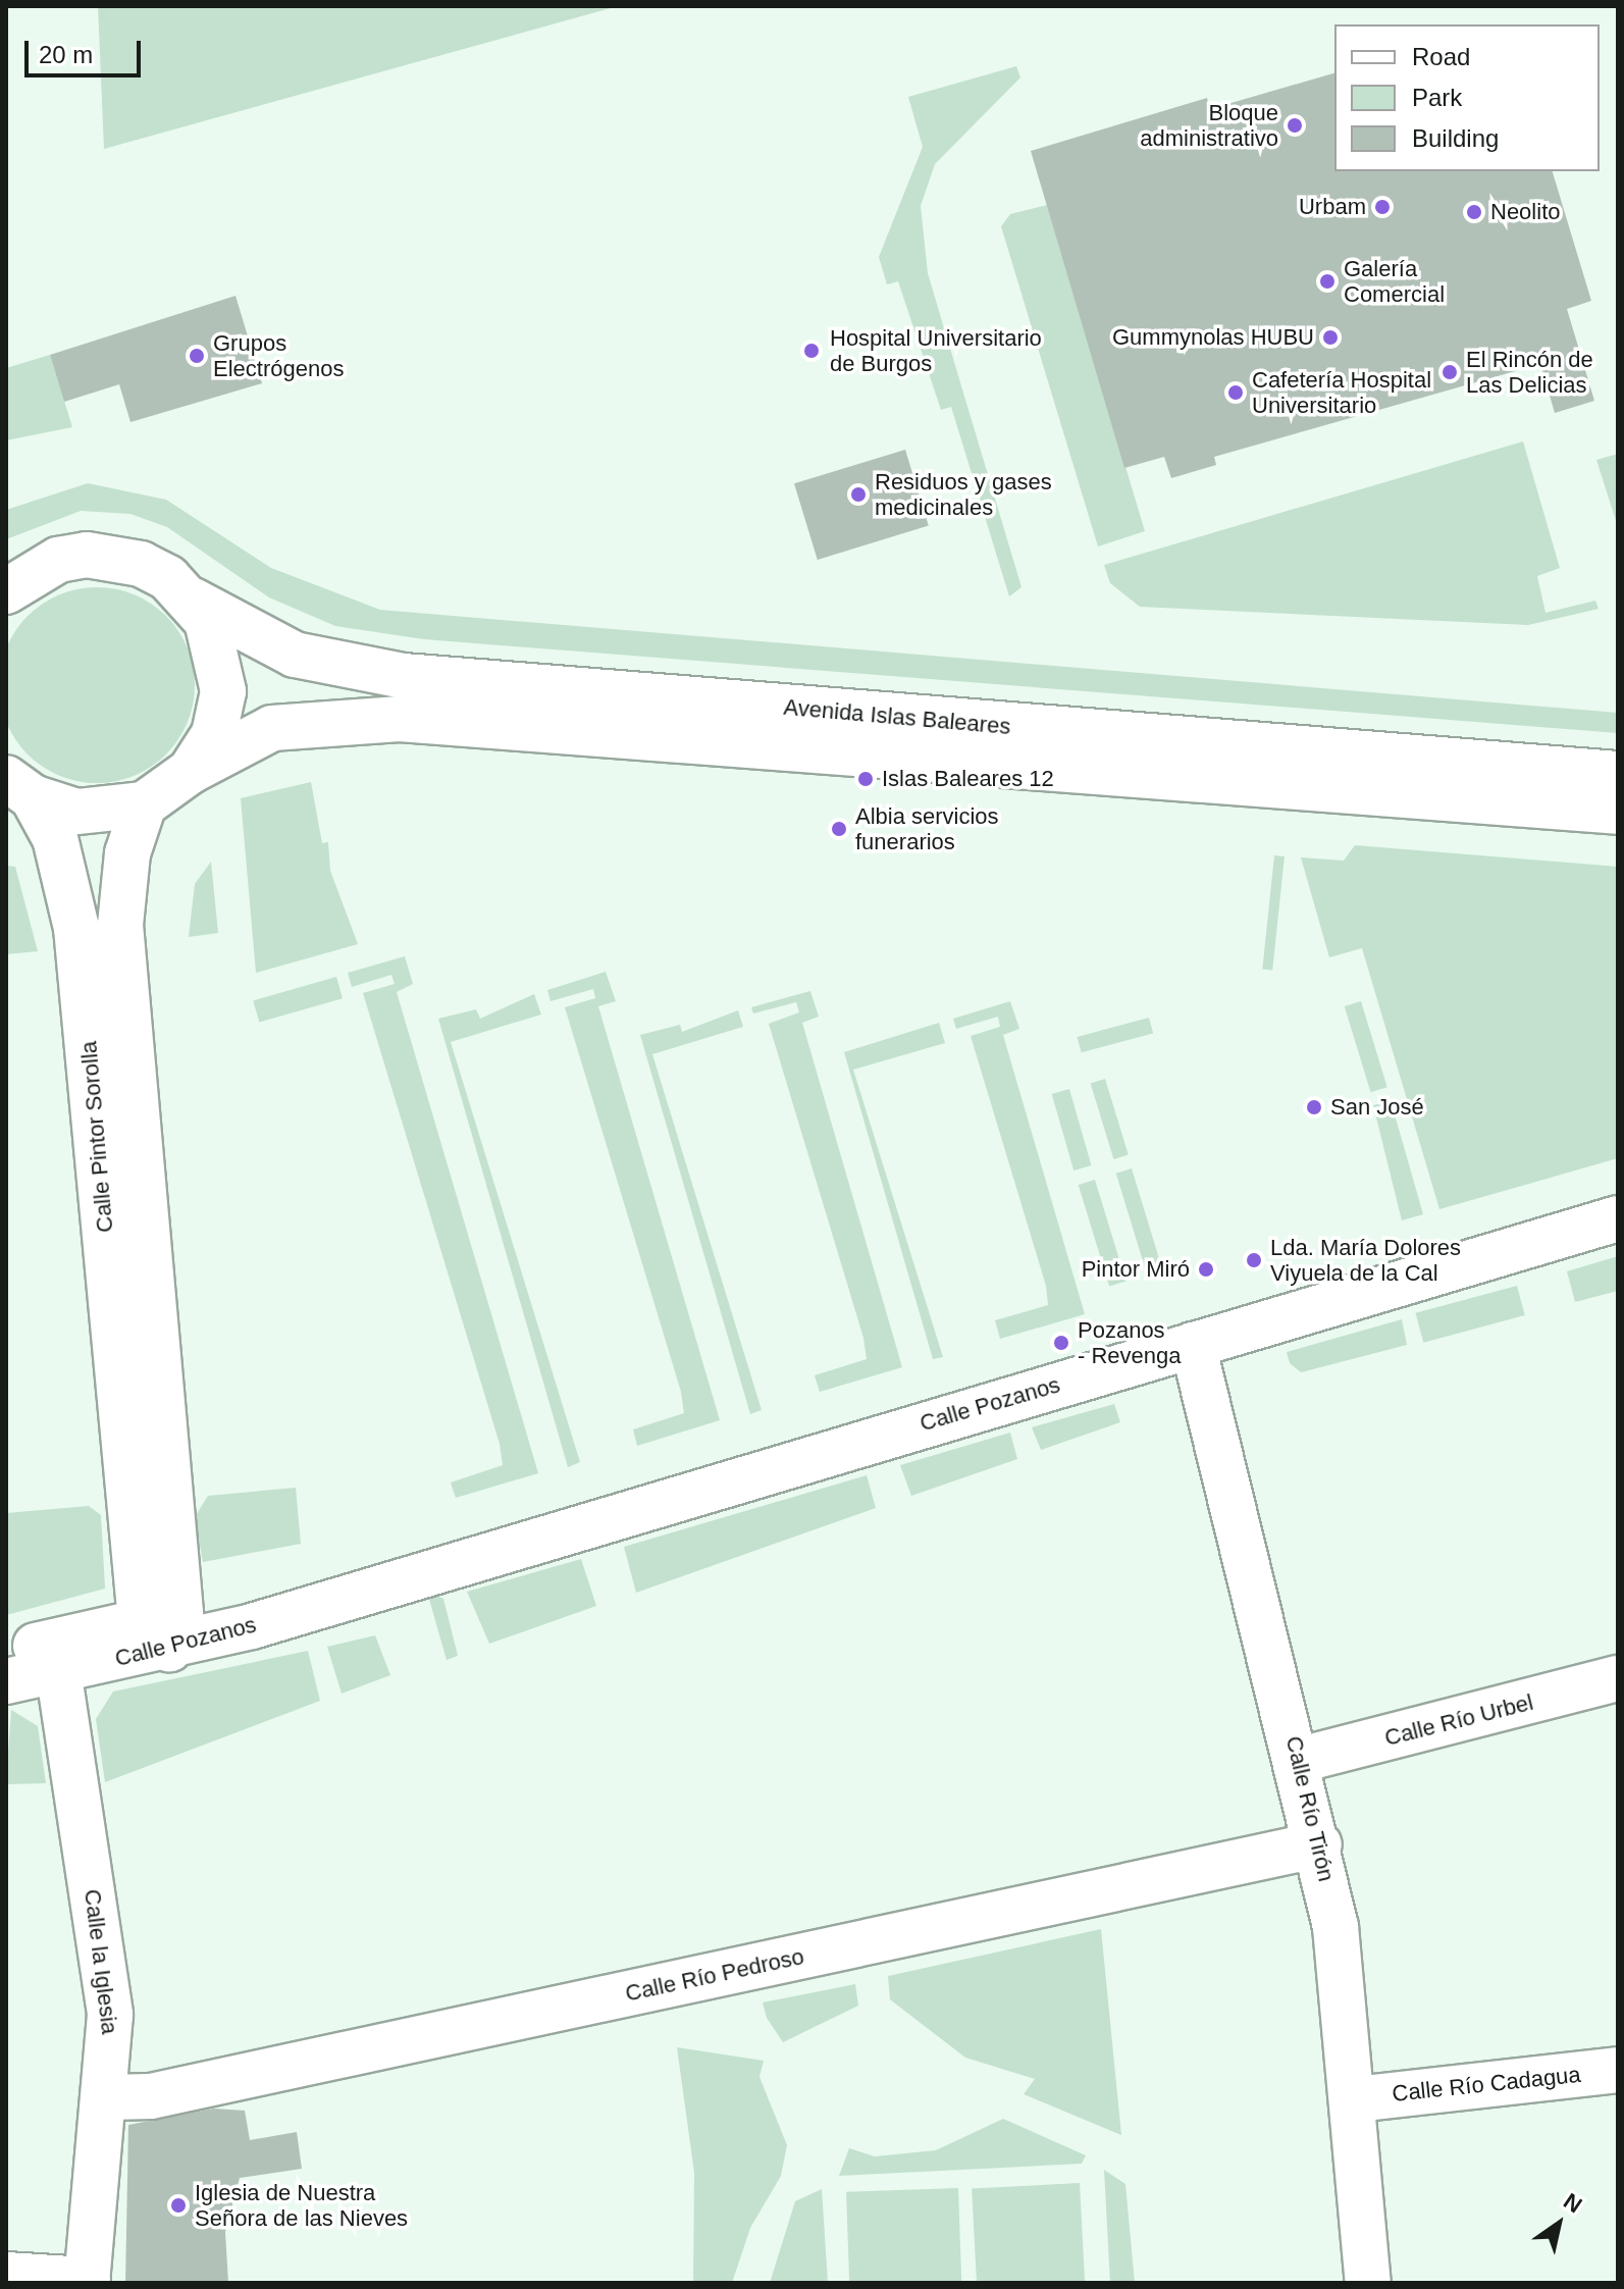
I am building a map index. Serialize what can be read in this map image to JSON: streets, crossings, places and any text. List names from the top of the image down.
{
  "streets": {
    "street": [
      "Avenida Islas Baleares",
      "Calle Pintor Sorolla",
      "Calle Pozanos",
      "Calle Río Urbel",
      "Calle Río Tirón",
      "Calle la Iglesia",
      "Calle Río Pedroso",
      "Calle Río Cadagua"
    ]
  },
  "crossings": [
    ["Calle Pintor Sorolla", "Calle Pozanos"],
    ["Calle Pozanos", "Calle Río Tirón"],
    ["Calle Pozanos", "Calle la Iglesia"],
    ["Calle Río Urbel", "Calle Río Tirón"],
    ["Calle Río Tirón", "Calle Río Pedroso"],
    ["Calle Río Tirón", "Calle Río Cadagua"],
    ["Calle la Iglesia", "Calle Río Pedroso"]
  ],
  "places": [
    "Bloque administrativo",
    "Urbam",
    "Neolito",
    "Galería Comercial",
    "Gummynolas HUBU",
    "Hospital Universitario de Burgos",
    "Grupos Electrógenos",
    "El Rincón de Las Delicias",
    "Cafetería Hospital Universitario",
    "Residuos y gases medicinales",
    "Islas Baleares 12",
    "Albia servicios funerarios",
    "San José",
    "Lda. María Dolores Viyuela de la Cal",
    "Pintor Miró",
    "Pozanos - Revenga",
    "Iglesia de Nuestra Señora de las Nieves"
  ],
  "legend": ["Road", "Park", "Building"],
  "scale_bar": "20 m",
  "north": "top right"
}
